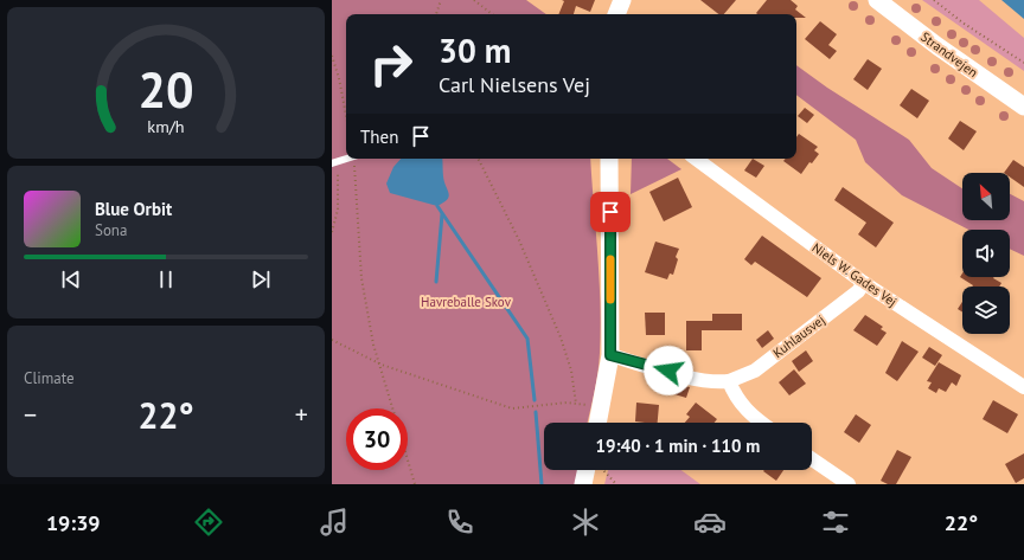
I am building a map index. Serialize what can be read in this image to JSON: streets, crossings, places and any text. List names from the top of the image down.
{
  "streets": {
    "street": ["Strandvejen", "Niels W. Gades Vej", "Kuhlausvej"]
  },
  "crossings": [
    ["Niels W. Gades Vej", "Kuhlausvej"]
  ],
  "parks": ["Havreballe Skov"],
  "north": "top left",
  "page": {
    "turn": ["30 m", "Carl Nielsens Vej"],
    "then": "Then",
    "song": ["Blue Orbit", "Sona"],
    "tile": "Climate",
    "heat": ["−", "22°", "+"],
    "limit": "30",
    "trip": "19:40 · 1 min · 110 m",
    "tabs": ["19:39", "22°"],
    "gauge": ["20", "km/h"]
  }
}
